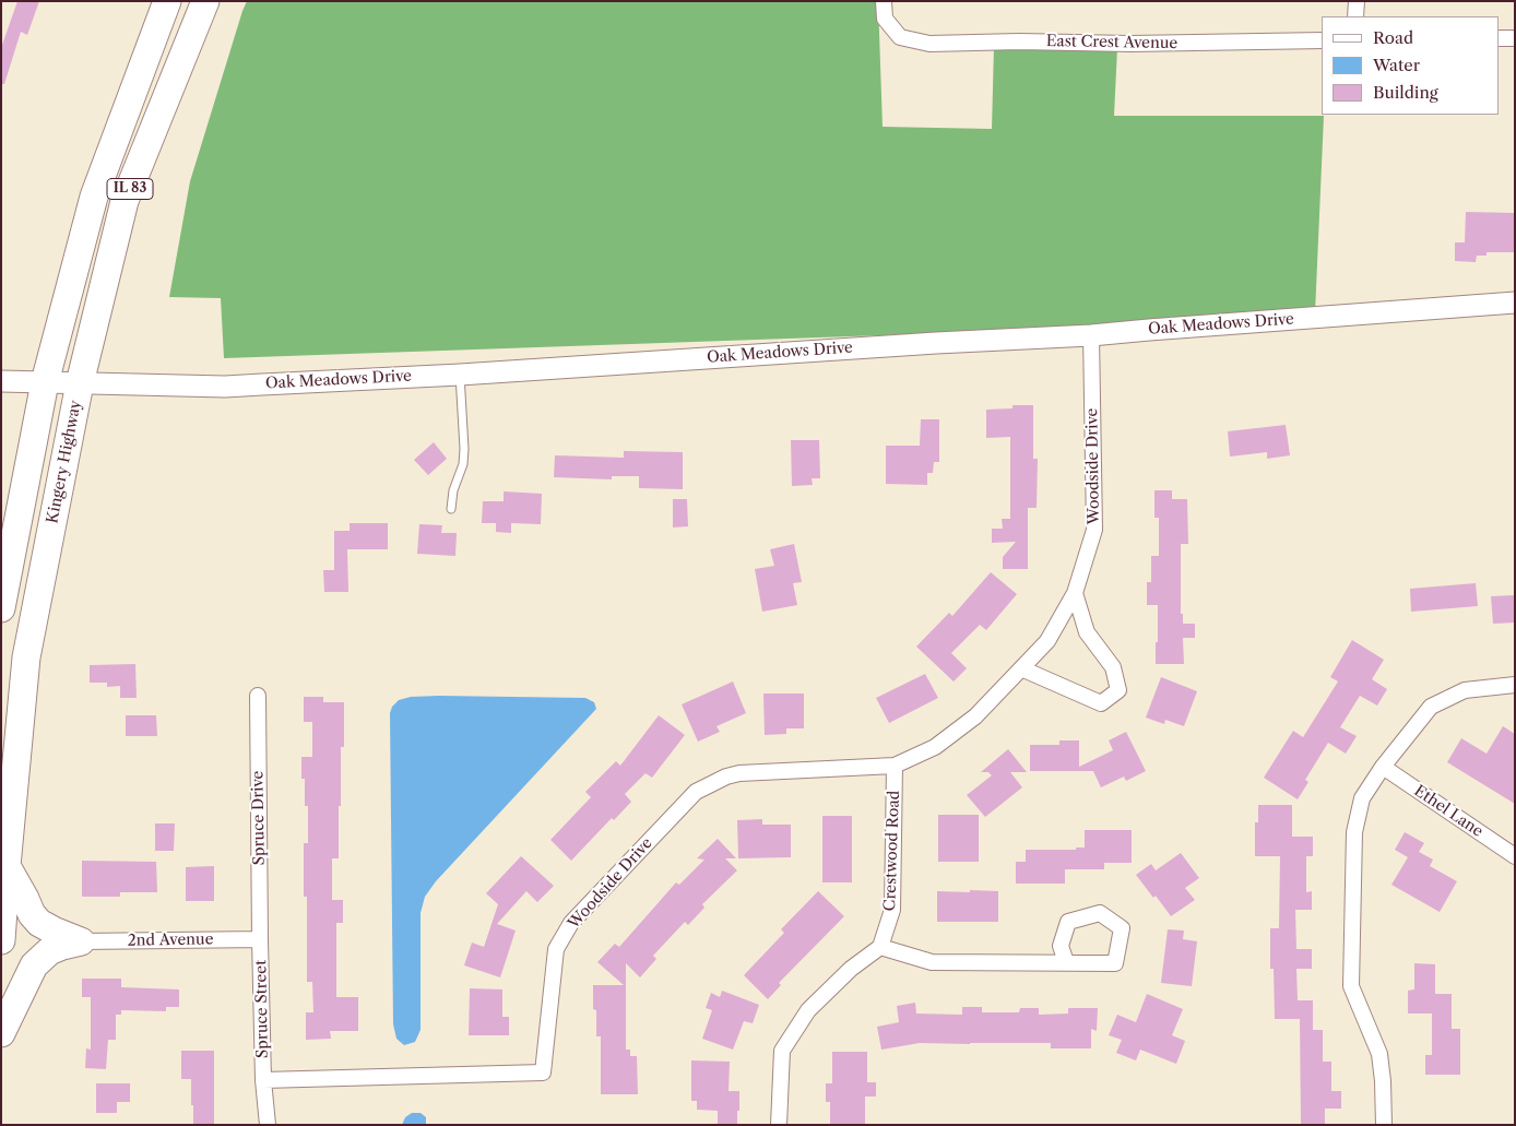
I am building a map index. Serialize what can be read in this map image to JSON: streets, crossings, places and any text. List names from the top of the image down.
{
  "streets": {
    "highway": ["IL 83", "Kingery Highway"],
    "street": [
      "East Crest Avenue",
      "Oak Meadows Drive",
      "Woodside Drive",
      "Ethel Lane",
      "Spruce Drive",
      "Crestwood Road",
      "2nd Avenue",
      "Spruce Street"
    ]
  },
  "crossings": [
    ["IL 83", "Oak Meadows Drive"],
    ["Oak Meadows Drive", "Kingery Highway"],
    ["Oak Meadows Drive", "Woodside Drive"],
    ["Woodside Drive", "Crestwood Road"],
    ["Woodside Drive", "Spruce Street"],
    ["Spruce Drive", "2nd Avenue"],
    ["Spruce Drive", "Spruce Street"],
    ["2nd Avenue", "Spruce Street"]
  ],
  "legend": ["Road", "Water", "Building"]
}
